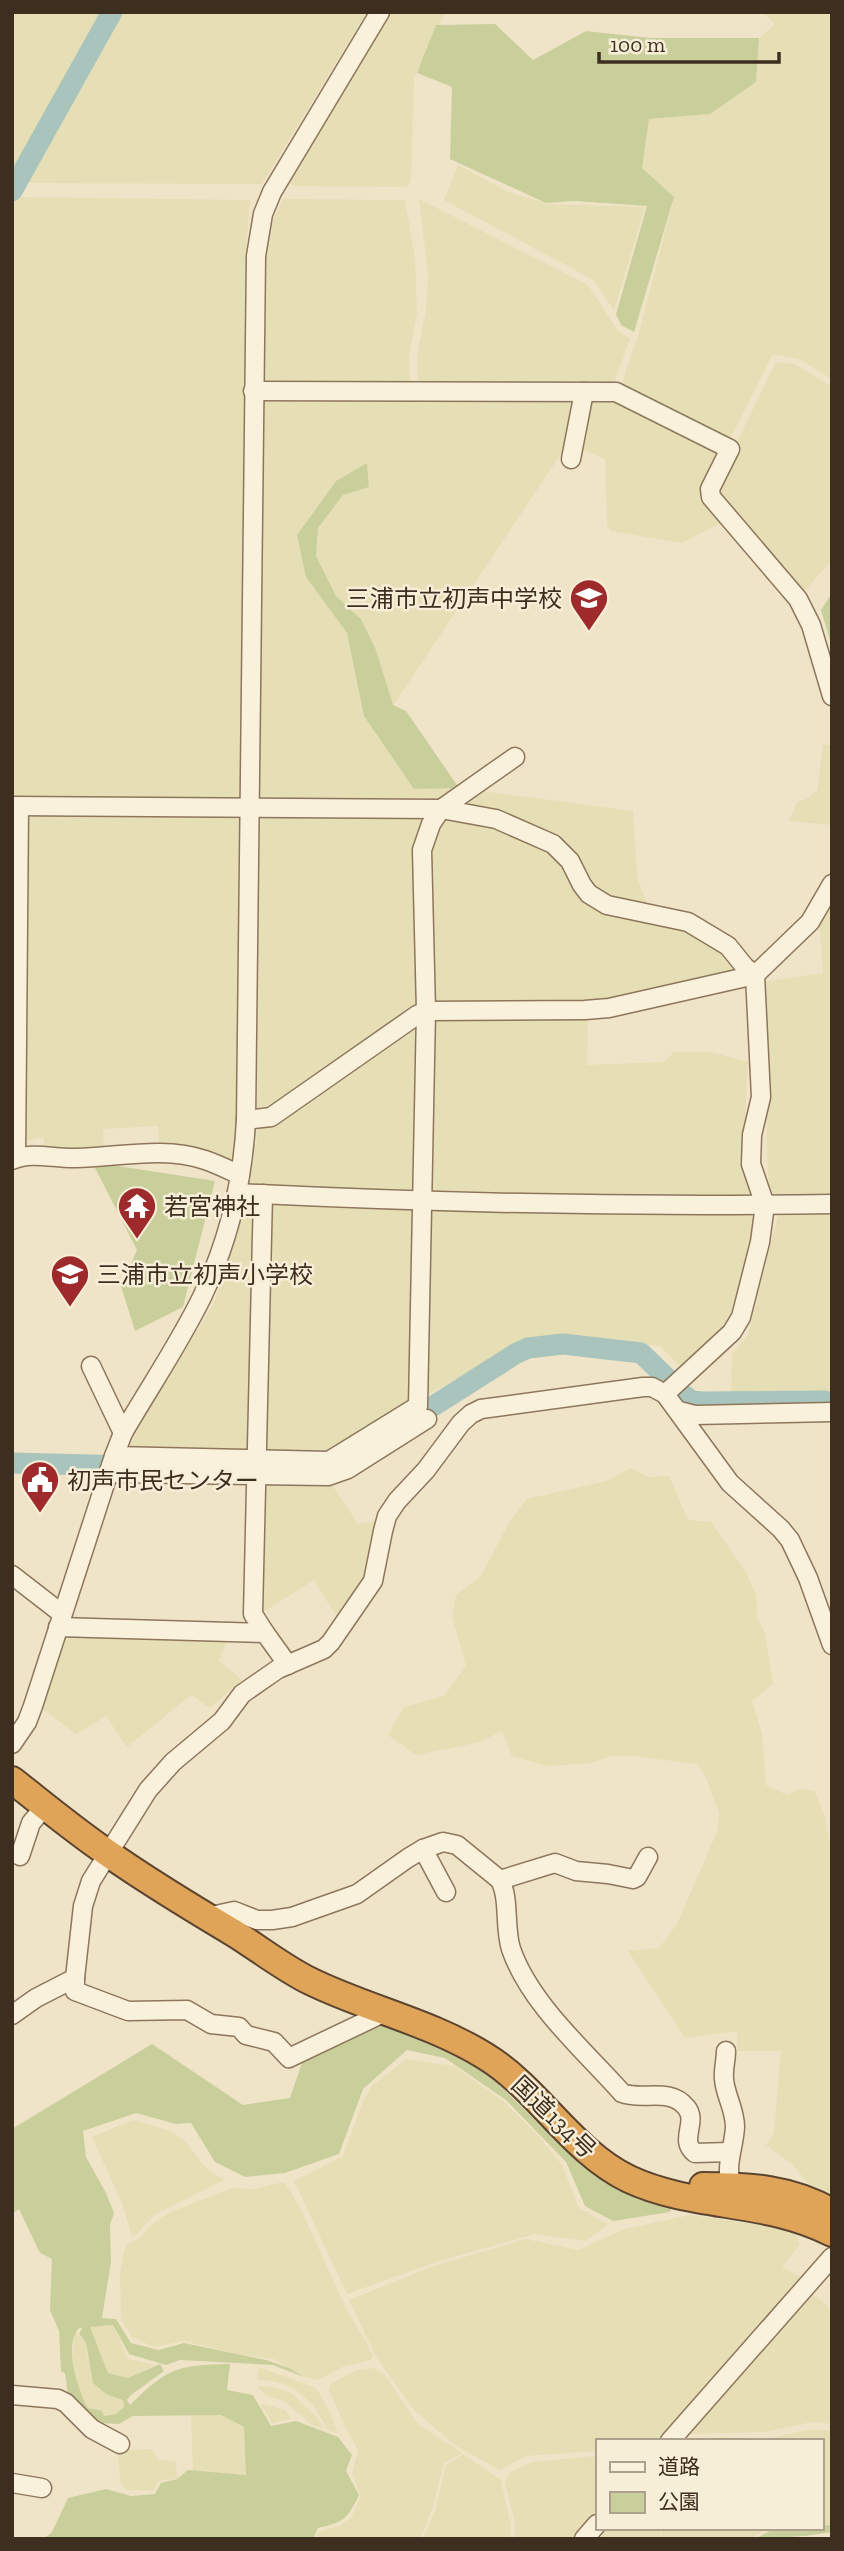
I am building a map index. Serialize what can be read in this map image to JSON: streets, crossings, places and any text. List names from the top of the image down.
{
  "streets": {
    "highway": ["国道134号"]
  },
  "places": {
    "school or university": ["三浦市立初声中学校", "三浦市立初声小学校"],
    "temple": ["若宮神社"],
    "public building": ["初声市民センター"]
  },
  "legend": ["道路", "公園"],
  "scale_bar": "100 m"
}
